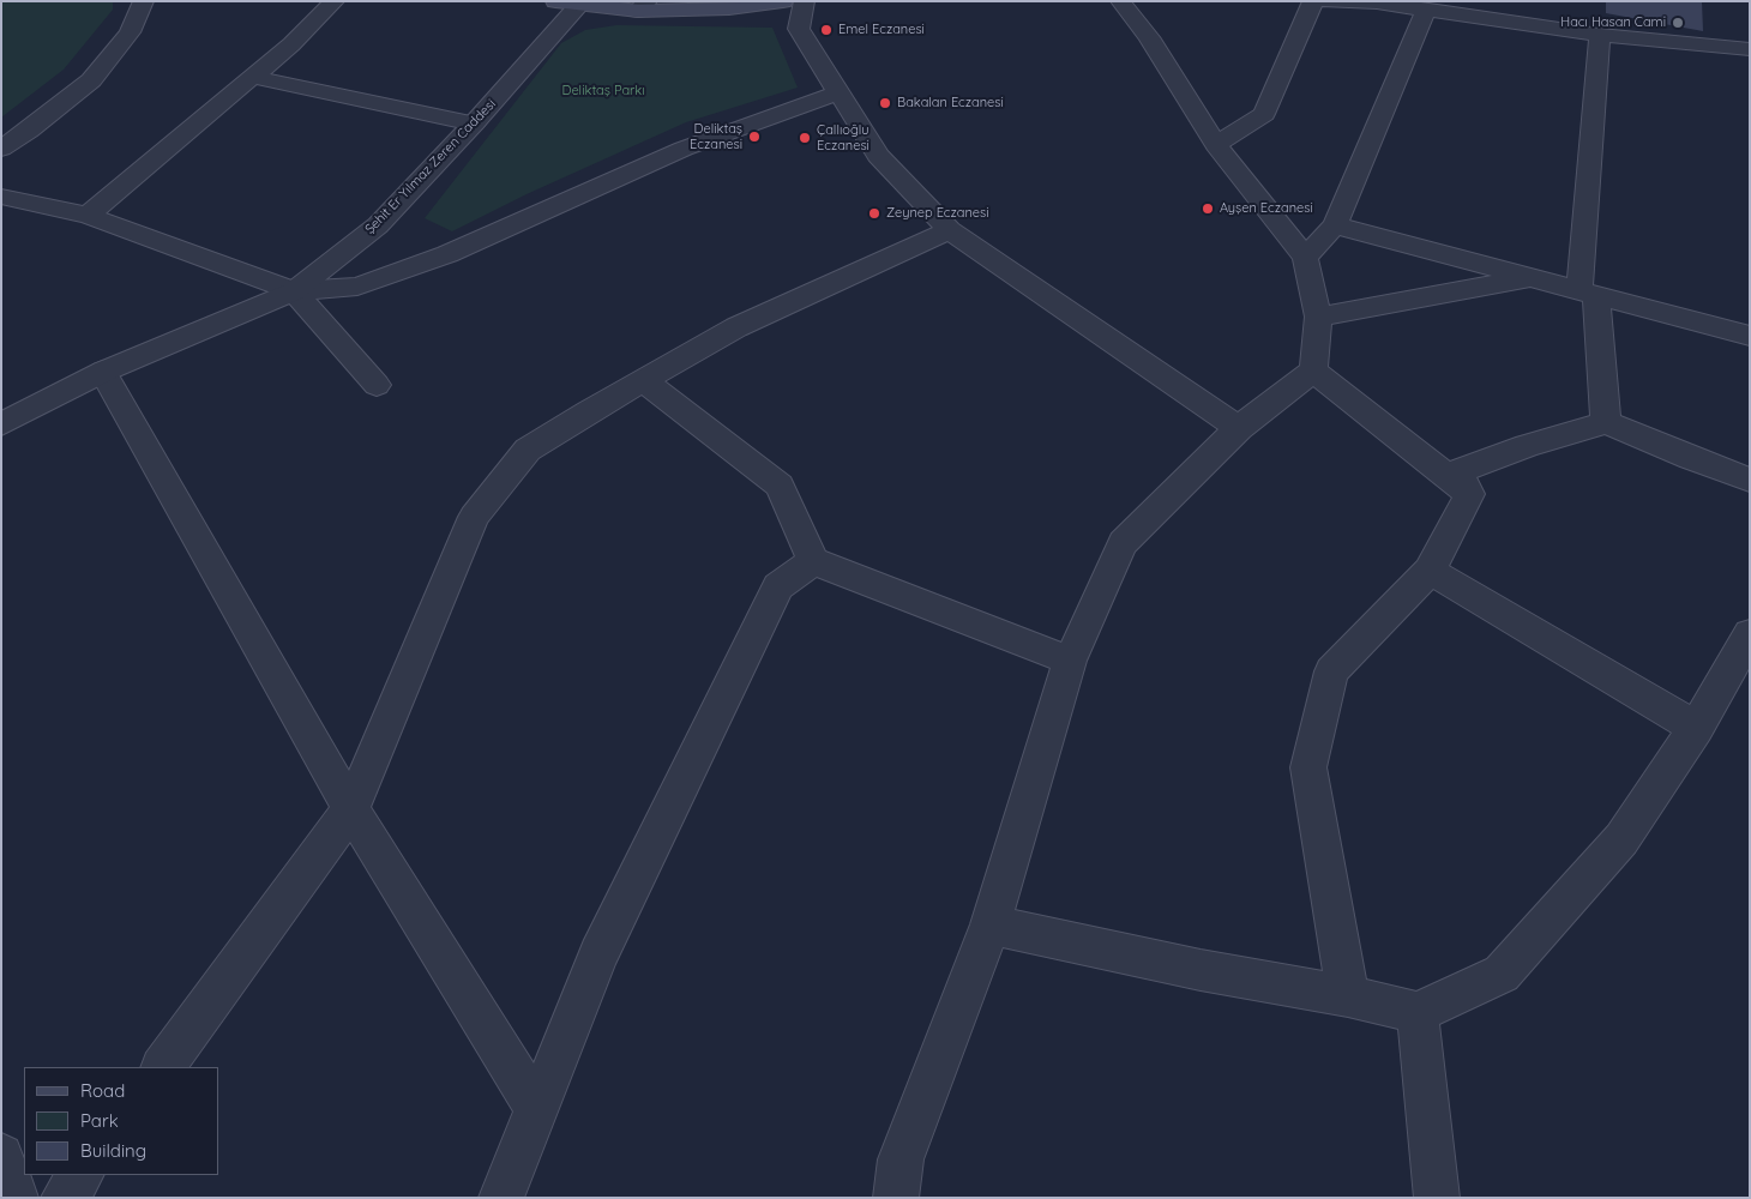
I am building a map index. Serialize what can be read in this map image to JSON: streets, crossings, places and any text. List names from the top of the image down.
{
  "streets": {
    "street": ["Şehit Er Yılmaz Zeren Caddesi"]
  },
  "parks": ["Deliktaş Parkı"],
  "places": [
    "Hacı Hasan Cami",
    "Emel Eczanesi",
    "Bakalan Eczanesi",
    "Deliktaş Eczanesi",
    "Çallıoğlu Eczanesi",
    "Ayşen Eczanesi",
    "Zeynep Eczanesi"
  ],
  "legend": ["Road", "Park", "Building"]
}
